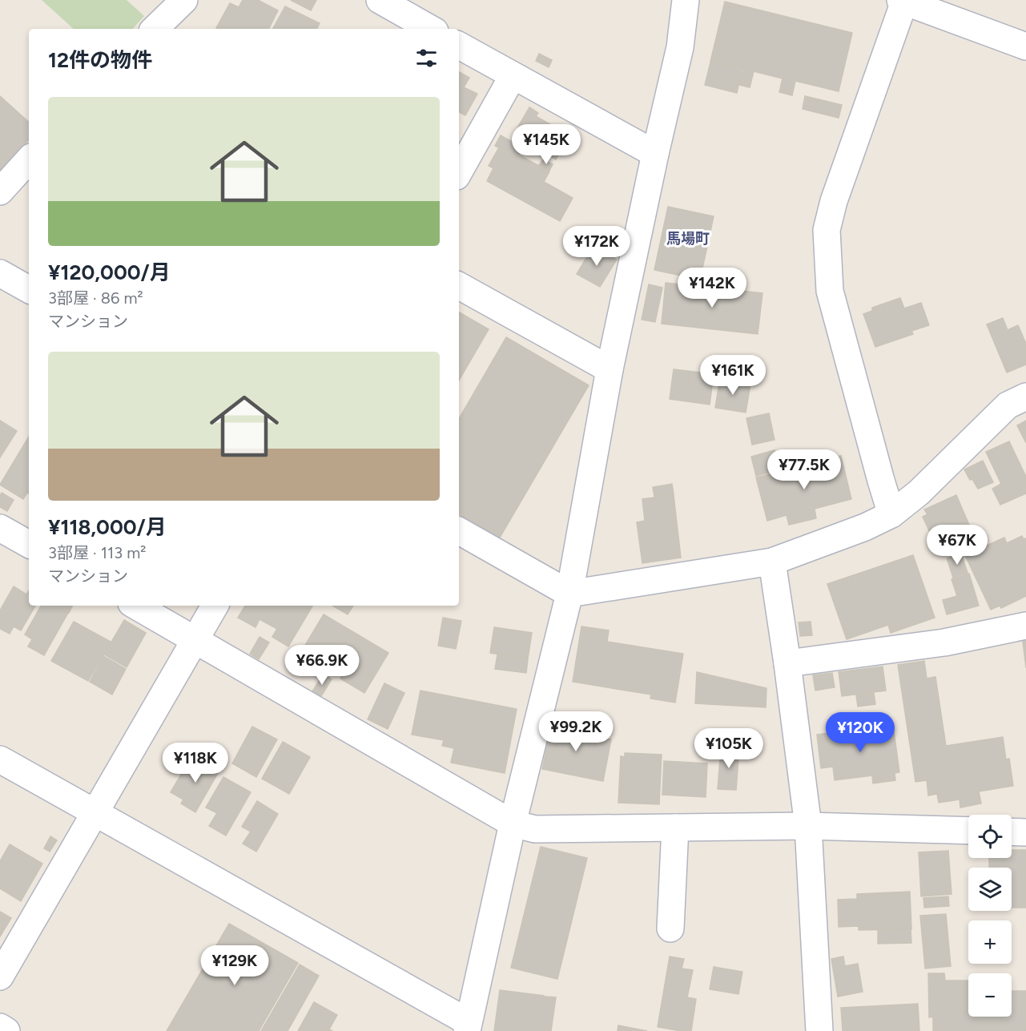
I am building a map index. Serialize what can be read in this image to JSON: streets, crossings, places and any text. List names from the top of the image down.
{
  "districts": ["馬場町"],
  "page": {
    "heading": "12件の物件",
    "list": [
      {
        "name": "¥120,000/月",
        "note": "3部屋 · 86 m² · マンション"
      },
      {
        "name": "¥118,000/月",
        "note": "3部屋 · 113 m² · マンション"
      }
    ],
    "price": [
      "¥145K",
      "¥172K",
      "¥142K",
      "¥161K",
      "¥77.5K",
      "¥67K",
      "¥66.9K",
      "¥99.2K",
      "¥120K",
      "¥105K",
      "¥118K",
      "¥129K"
    ],
    "map_buttons": ["+", "−"]
  }
}
